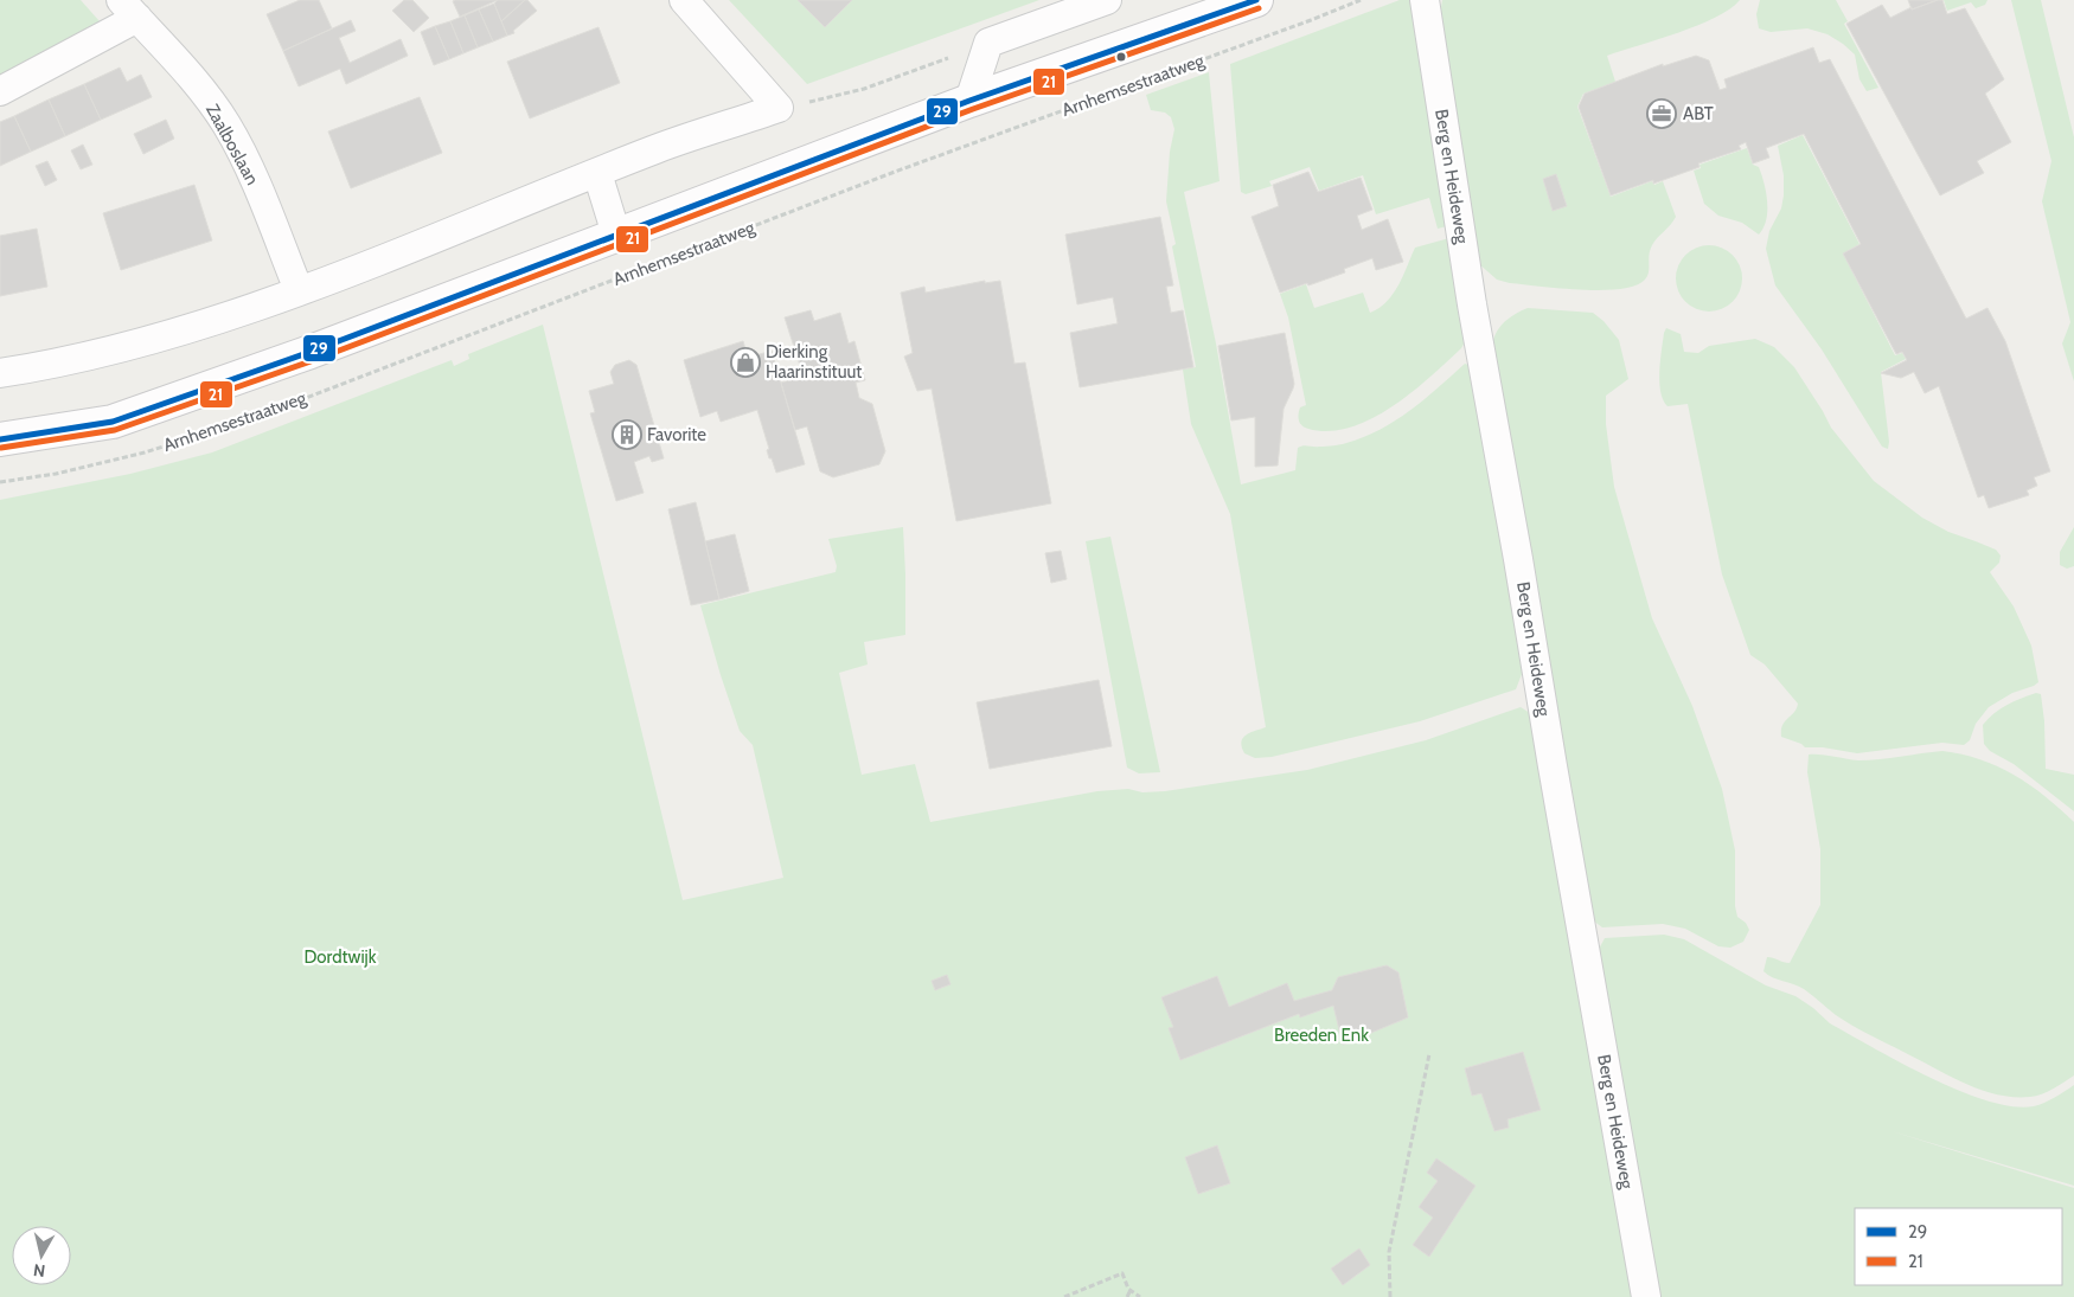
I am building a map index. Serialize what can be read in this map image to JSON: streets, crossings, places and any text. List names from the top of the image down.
{
  "streets": {
    "street": ["Zaalboslaan", "Berg en Heideweg"],
    "path": ["Arnhemsestraatweg"]
  },
  "parks": ["Dordtwijk", "Breeden Enk"],
  "places": {
    "office": ["ABT"],
    "shop": ["Dierking Haarinstituut"],
    "building": ["Favorite"]
  },
  "lines": ["transit line 29", "transit line 21"],
  "legend": ["29", "21"],
  "north": "bottom"
}
